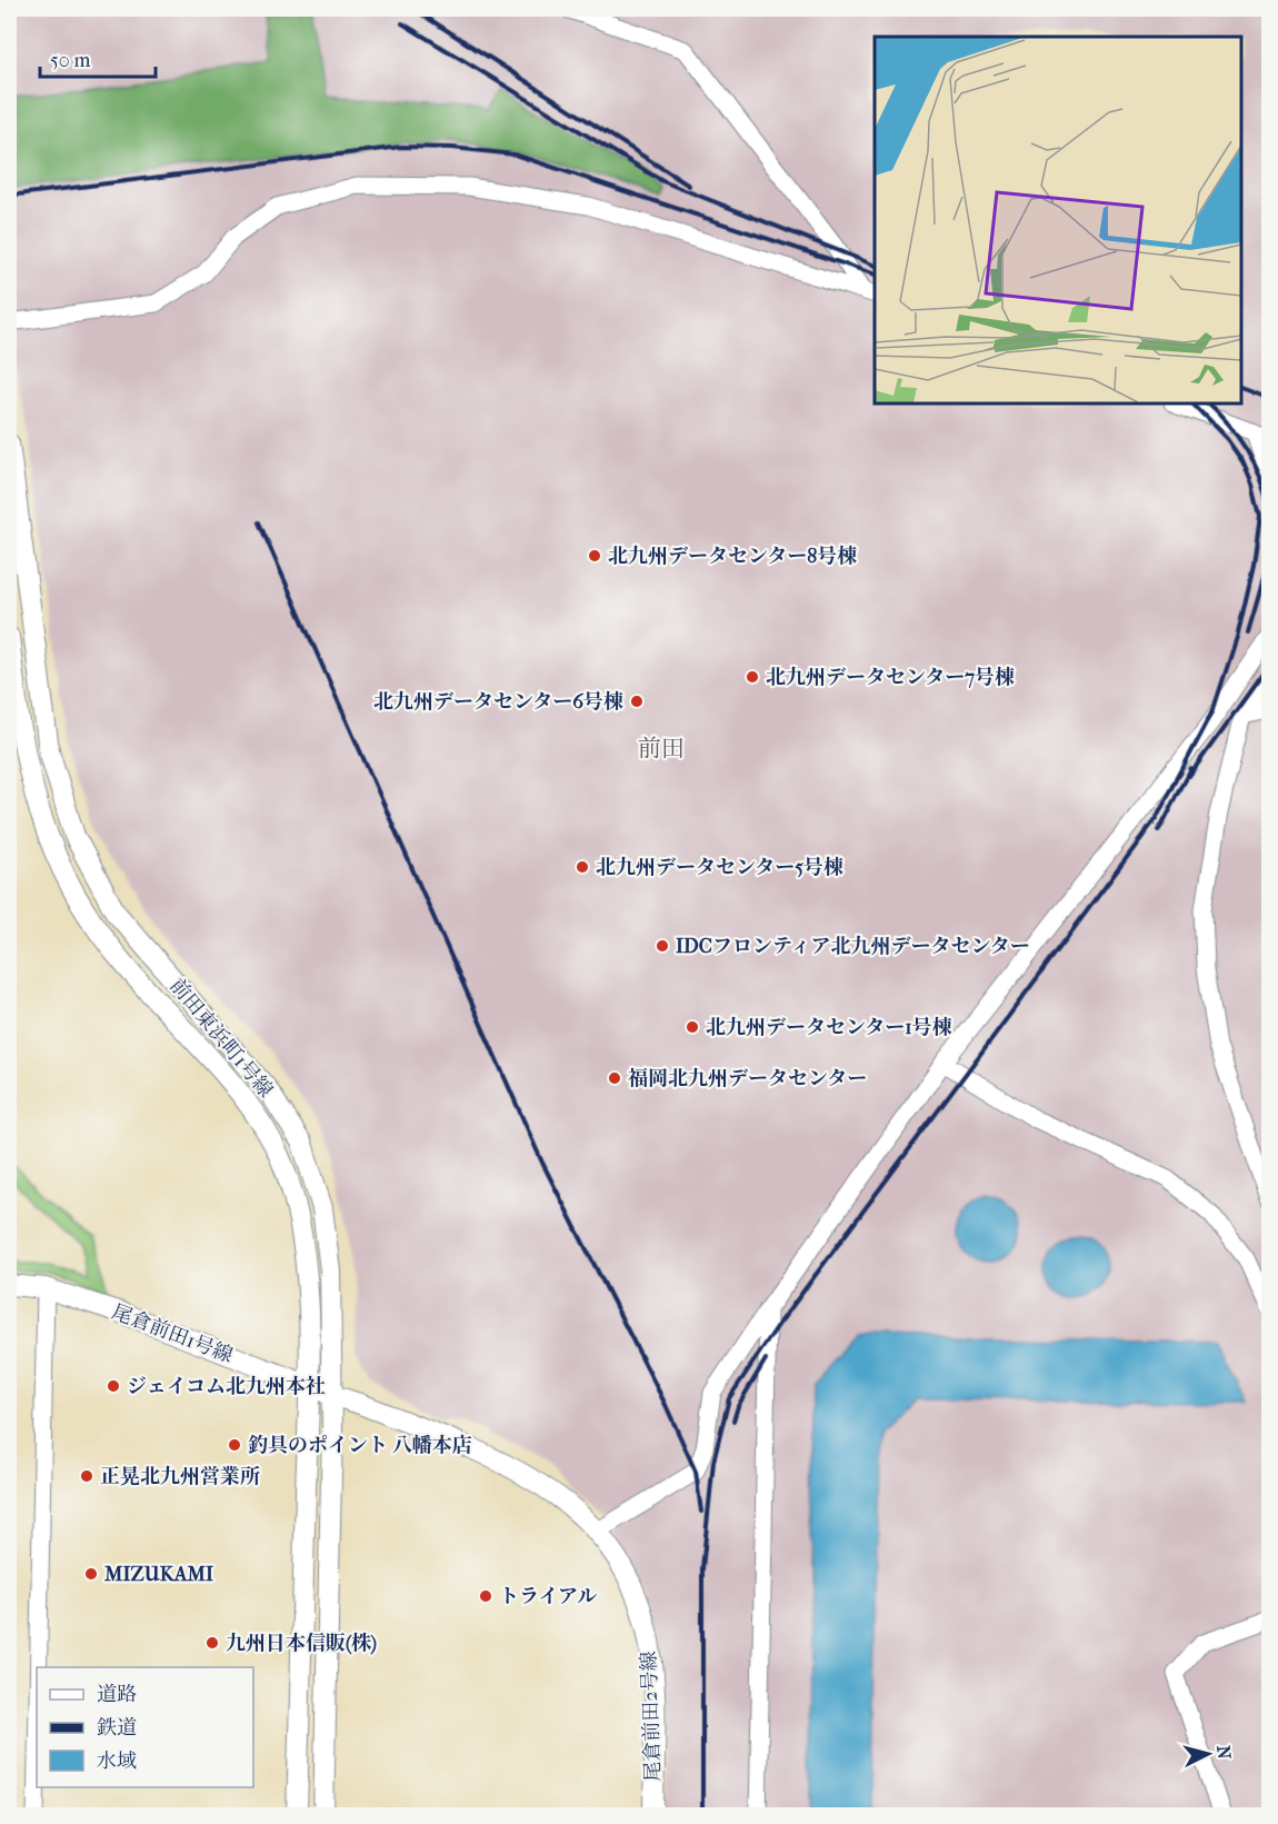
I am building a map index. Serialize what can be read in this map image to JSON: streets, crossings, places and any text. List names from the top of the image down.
{
  "streets": {
    "street": ["前田東浜町1号線", "尾倉前田1号線", "尾倉前田2号線"]
  },
  "crossings": [
    ["前田東浜町1号線", "尾倉前田1号線"],
    ["前田東浜町1号線", "尾倉前田2号線"],
    ["尾倉前田1号線", "尾倉前田2号線"]
  ],
  "districts": ["前田"],
  "places": [
    "北九州データセンター8号棟",
    "北九州データセンター7号棟",
    "北九州データセンター6号棟",
    "北九州データセンター5号棟",
    "IDCフロンティア北九州データセンター",
    "北九州データセンター1号棟",
    "福岡北九州データセンター",
    "ジェイコム北九州本社",
    "釣具のポイント 八幡本店",
    "正晃北九州営業所",
    "MIZUKAMI",
    "トライアル",
    "九州日本信販(株)"
  ],
  "legend": ["道路", "鉄道", "水域"],
  "scale_bar": "50 m",
  "north": "right"
}
